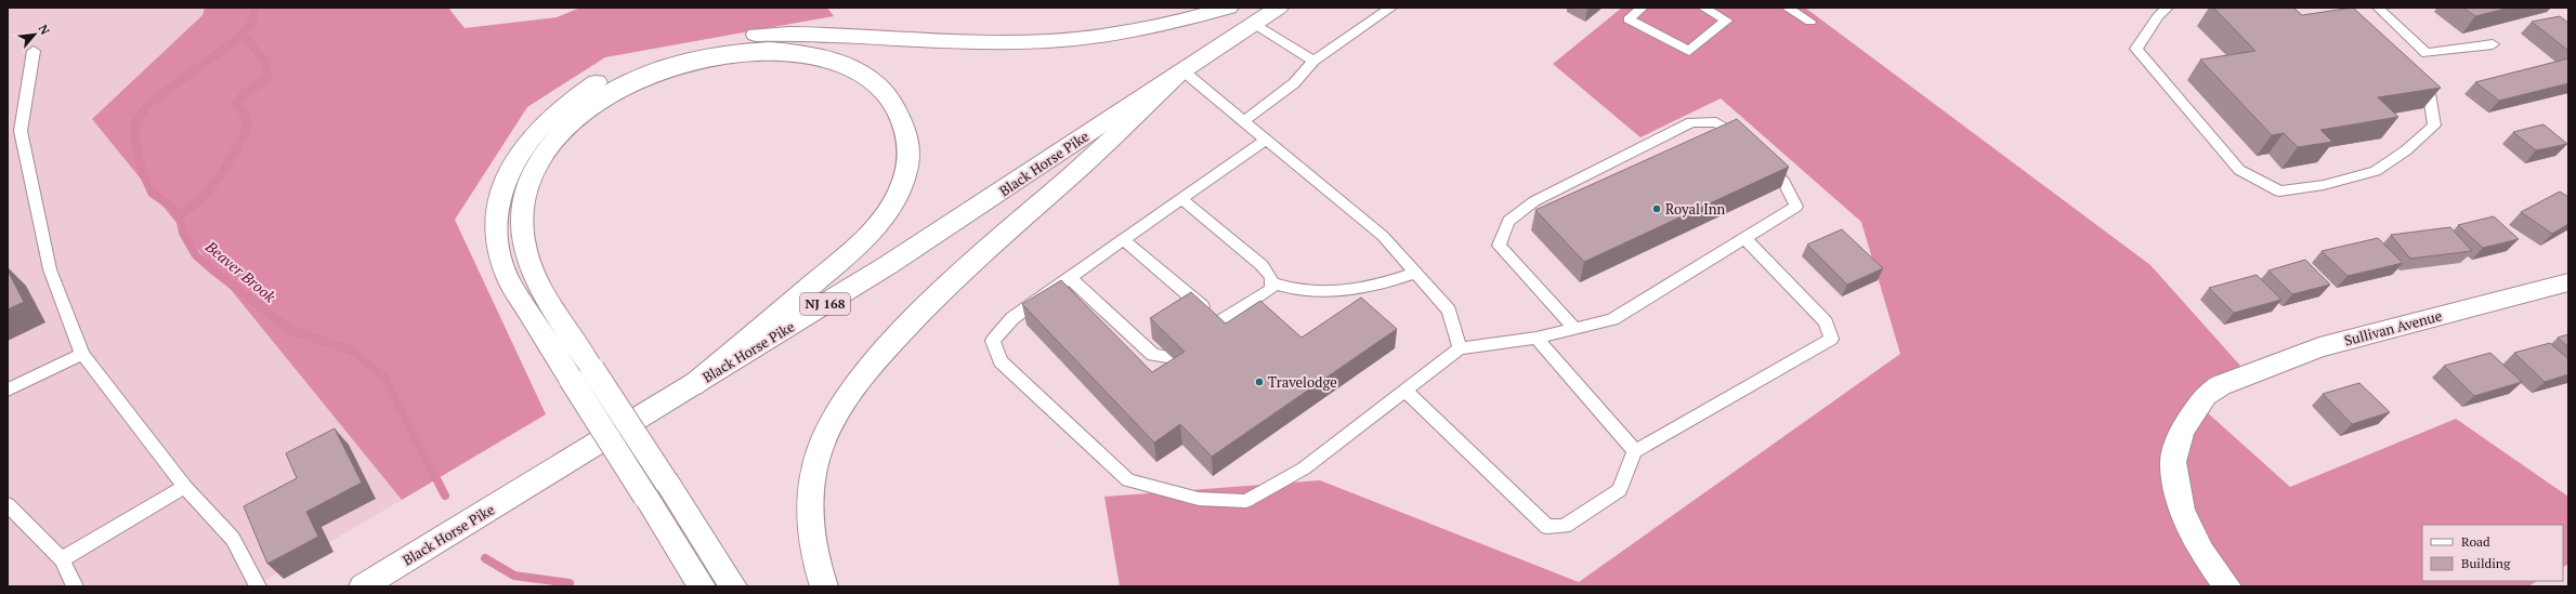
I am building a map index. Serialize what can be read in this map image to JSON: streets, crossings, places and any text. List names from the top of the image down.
{
  "streets": {
    "main road": ["Black Horse Pike", "NJ 168", "Sullivan Avenue"]
  },
  "water": ["Beaver Brook"],
  "places": ["Royal Inn", "Travelodge"],
  "legend": ["Road", "Building"],
  "north": "top right"
}
